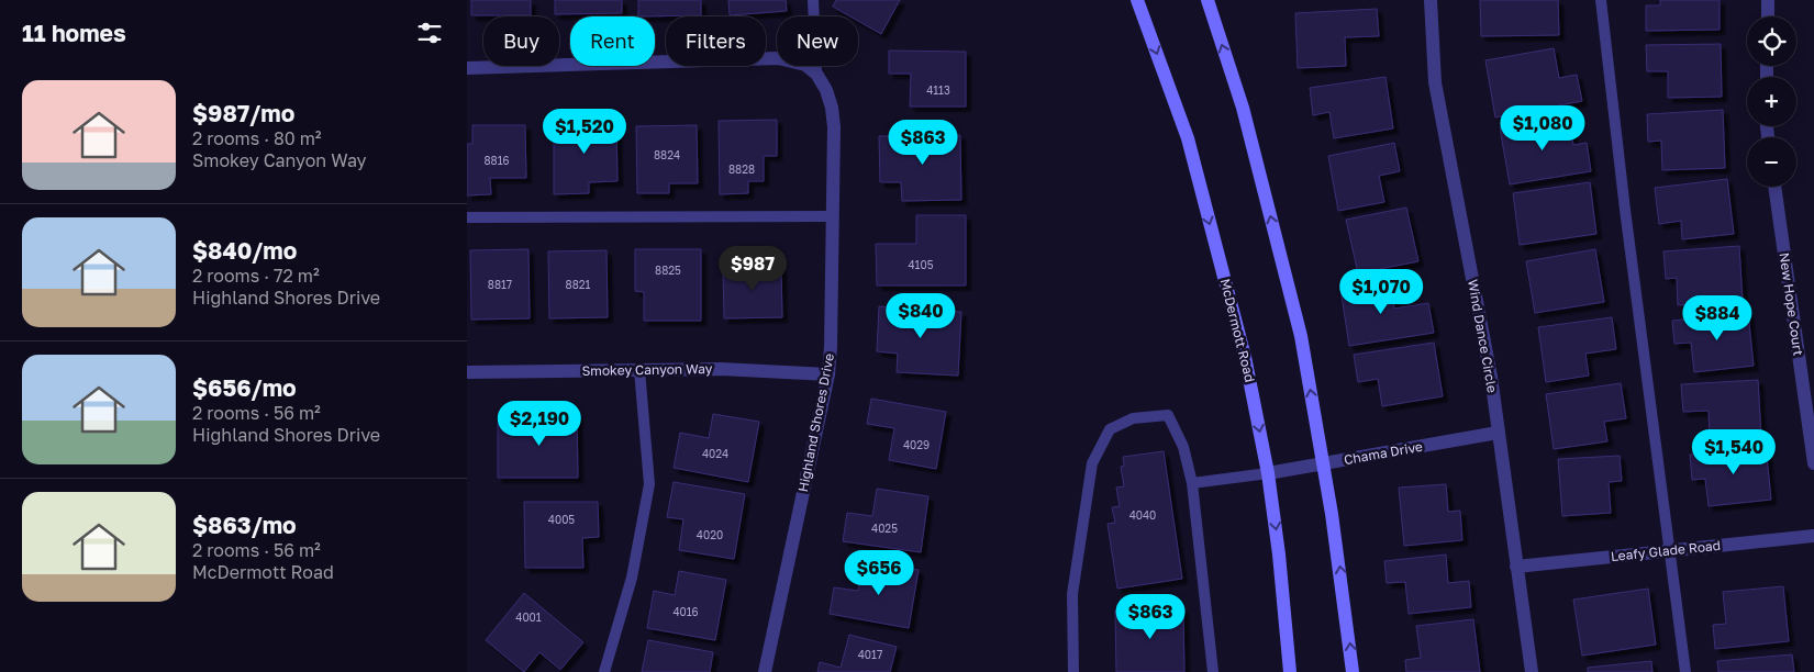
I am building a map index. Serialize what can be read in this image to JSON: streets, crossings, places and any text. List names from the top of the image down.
{
  "streets": {
    "main road": ["McDermott Road"],
    "street": [
      "New Hope Court",
      "Wind Dance Circle",
      "Smokey Canyon Way",
      "Highland Shores Drive",
      "Chama Drive",
      "Leafy Glade Road"
    ]
  },
  "crossings": [
    ["McDermott Road", "Chama Drive"],
    ["Wind Dance Circle", "Chama Drive"],
    ["Wind Dance Circle", "Leafy Glade Road"],
    ["Smokey Canyon Way", "Highland Shores Drive"]
  ],
  "house_numbers": [
    "4113",
    "8824",
    "8816",
    "8828",
    "4105",
    "8825",
    "8817",
    "8821",
    "4029",
    "4024",
    "4040",
    "4005",
    "4025",
    "4020",
    "4016",
    "4001",
    "4017"
  ],
  "page": {
    "heading": "11 homes",
    "map_buttons": ["+", "−"],
    "chip": [
      "Buy",
      "Rent",
      "Filters",
      "New"
    ],
    "list": [
      {
        "name": "$987/mo",
        "note": "2 rooms · 80 m² · Smokey Canyon Way"
      },
      {
        "name": "$840/mo",
        "note": "2 rooms · 72 m² · Highland Shores Drive"
      },
      {
        "name": "$656/mo",
        "note": "2 rooms · 56 m² · Highland Shores Drive"
      },
      {
        "name": "$863/mo",
        "note": "2 rooms · 56 m² · McDermott Road"
      }
    ],
    "price": [
      "$1,080",
      "$1,520",
      "$863",
      "$987",
      "$1,070",
      "$840",
      "$884",
      "$2,190",
      "$1,540",
      "$656",
      "$863"
    ]
  }
}
